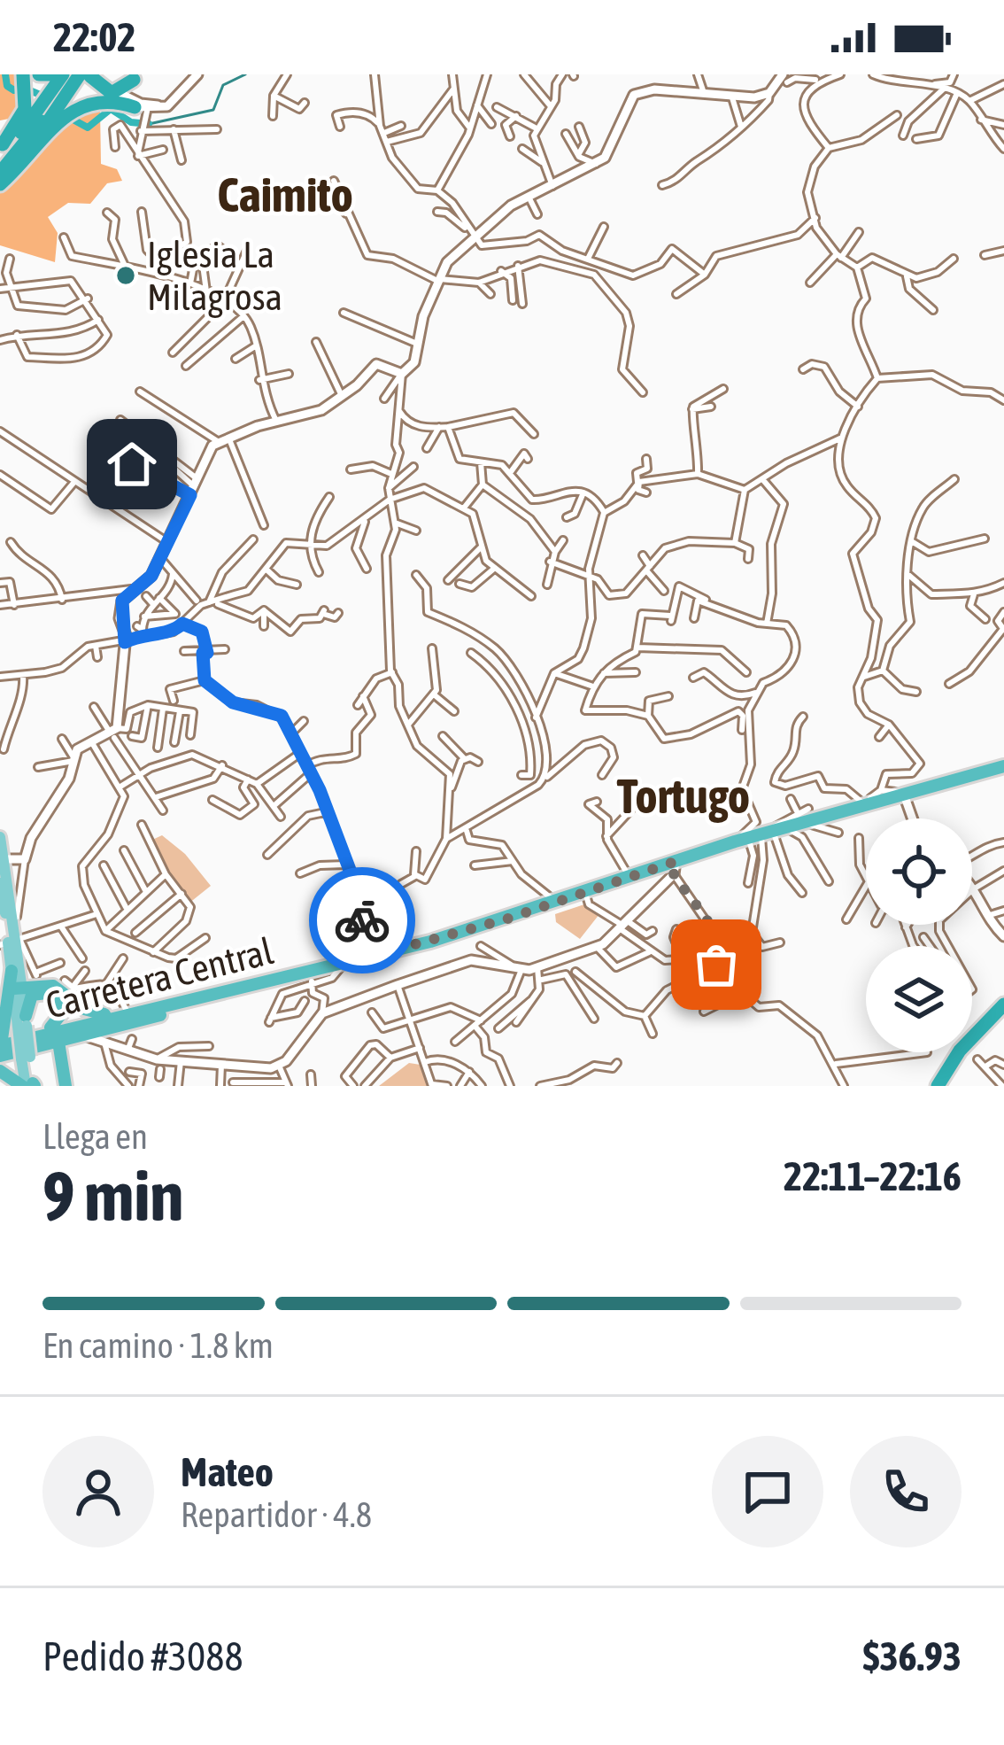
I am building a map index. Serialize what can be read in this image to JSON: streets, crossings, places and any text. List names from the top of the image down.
{
  "streets": {
    "highway": ["Carretera Central"]
  },
  "districts": ["Caimito", "Tortugo"],
  "places": ["Iglesia La Milagrosa"],
  "page": {
    "status": "22:02",
    "heading": ["9 min", "Llega en", "22:11–22:16"],
    "panel": [
      "Mateo",
      "Repartidor · 4.8",
      "Pedido #3088",
      "$36.93"
    ],
    "bar": "En camino · 1.8 km"
  }
}
